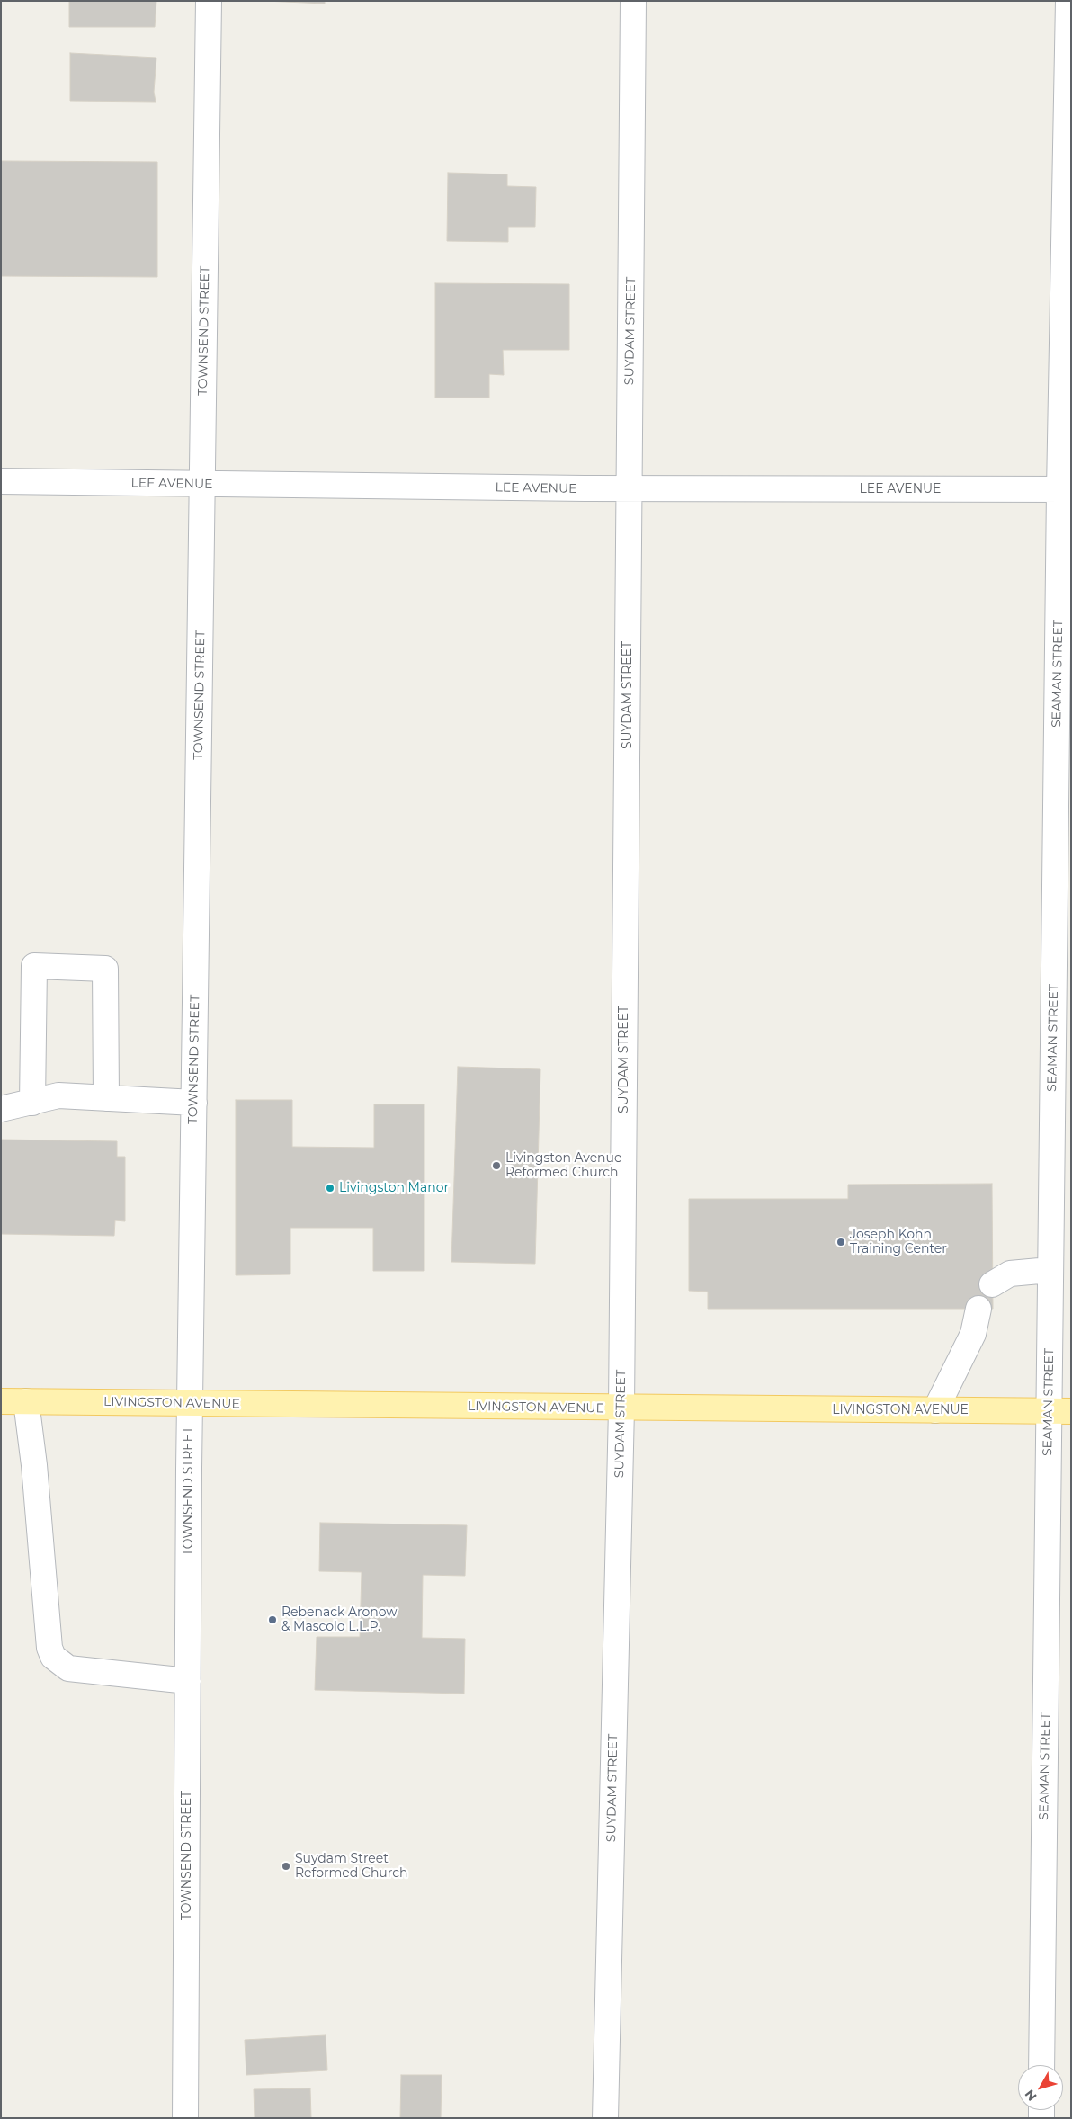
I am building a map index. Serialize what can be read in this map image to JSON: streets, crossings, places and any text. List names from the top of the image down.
{
  "streets": {
    "main road": ["LIVINGSTON AVENUE"],
    "street": [
      "TOWNSEND STREET",
      "SUYDAM STREET",
      "LEE AVENUE",
      "SEAMAN STREET"
    ]
  },
  "crossings": [
    ["TOWNSEND STREET", "LEE AVENUE"],
    ["TOWNSEND STREET", "LIVINGSTON AVENUE"],
    ["SUYDAM STREET", "LEE AVENUE"],
    ["SUYDAM STREET", "LIVINGSTON AVENUE"],
    ["LEE AVENUE", "SEAMAN STREET"],
    ["SEAMAN STREET", "LIVINGSTON AVENUE"]
  ],
  "places": [
    "Livingston Avenue Reformed Church",
    "Livingston Manor",
    "Joseph Kohn Training Center",
    "Rebenack Aronow & Mascolo L.L.P.",
    "Suydam Street Reformed Church"
  ],
  "north": "bottom left"
}
